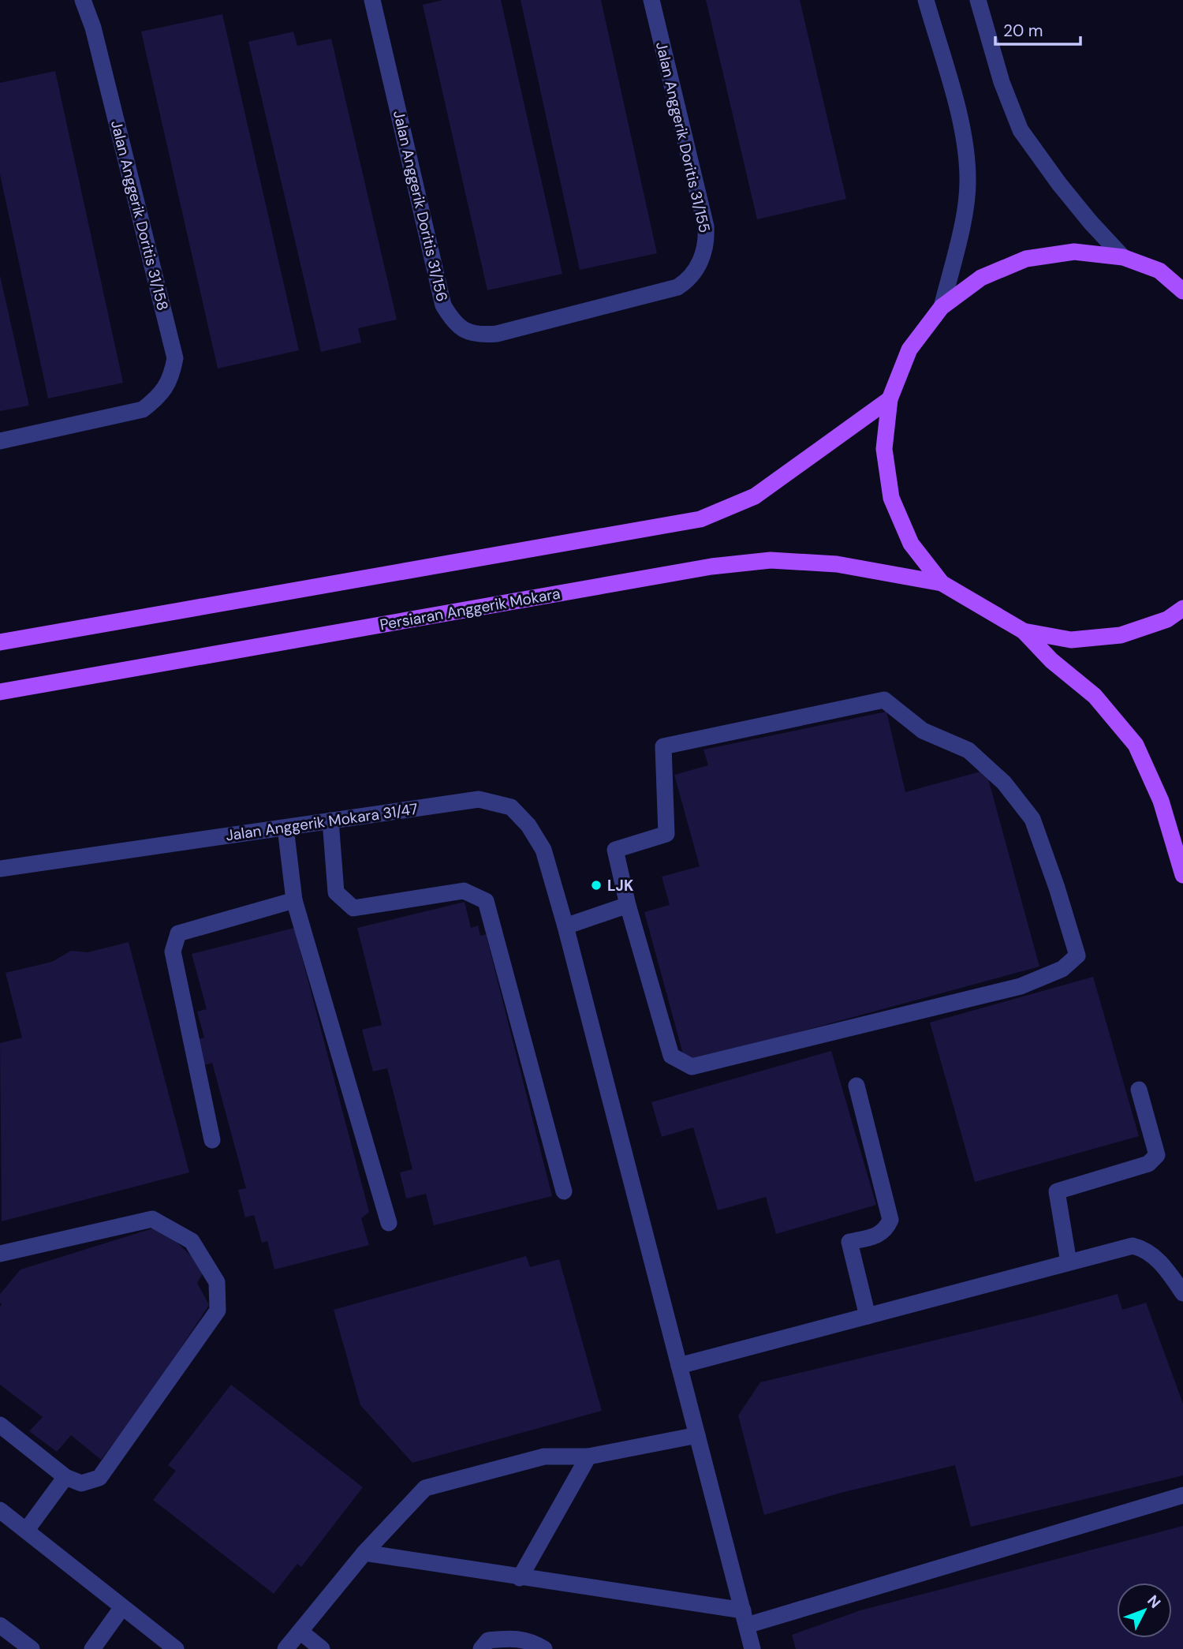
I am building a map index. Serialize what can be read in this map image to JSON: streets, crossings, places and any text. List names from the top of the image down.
{
  "streets": {
    "main road": ["Persiaran Anggerik Mokara"],
    "street": [
      "Jalan Anggerik Doritis 31/155",
      "Jalan Anggerik Doritis 31/156",
      "Jalan Anggerik Doritis 31/158",
      "Jalan Anggerik Mokara 31/47"
    ]
  },
  "crossings": [
    ["Jalan Anggerik Doritis 31/155", "Jalan Anggerik Doritis 31/156"]
  ],
  "places": ["LJK"],
  "scale_bar": "20 m",
  "north": "top right"
}
